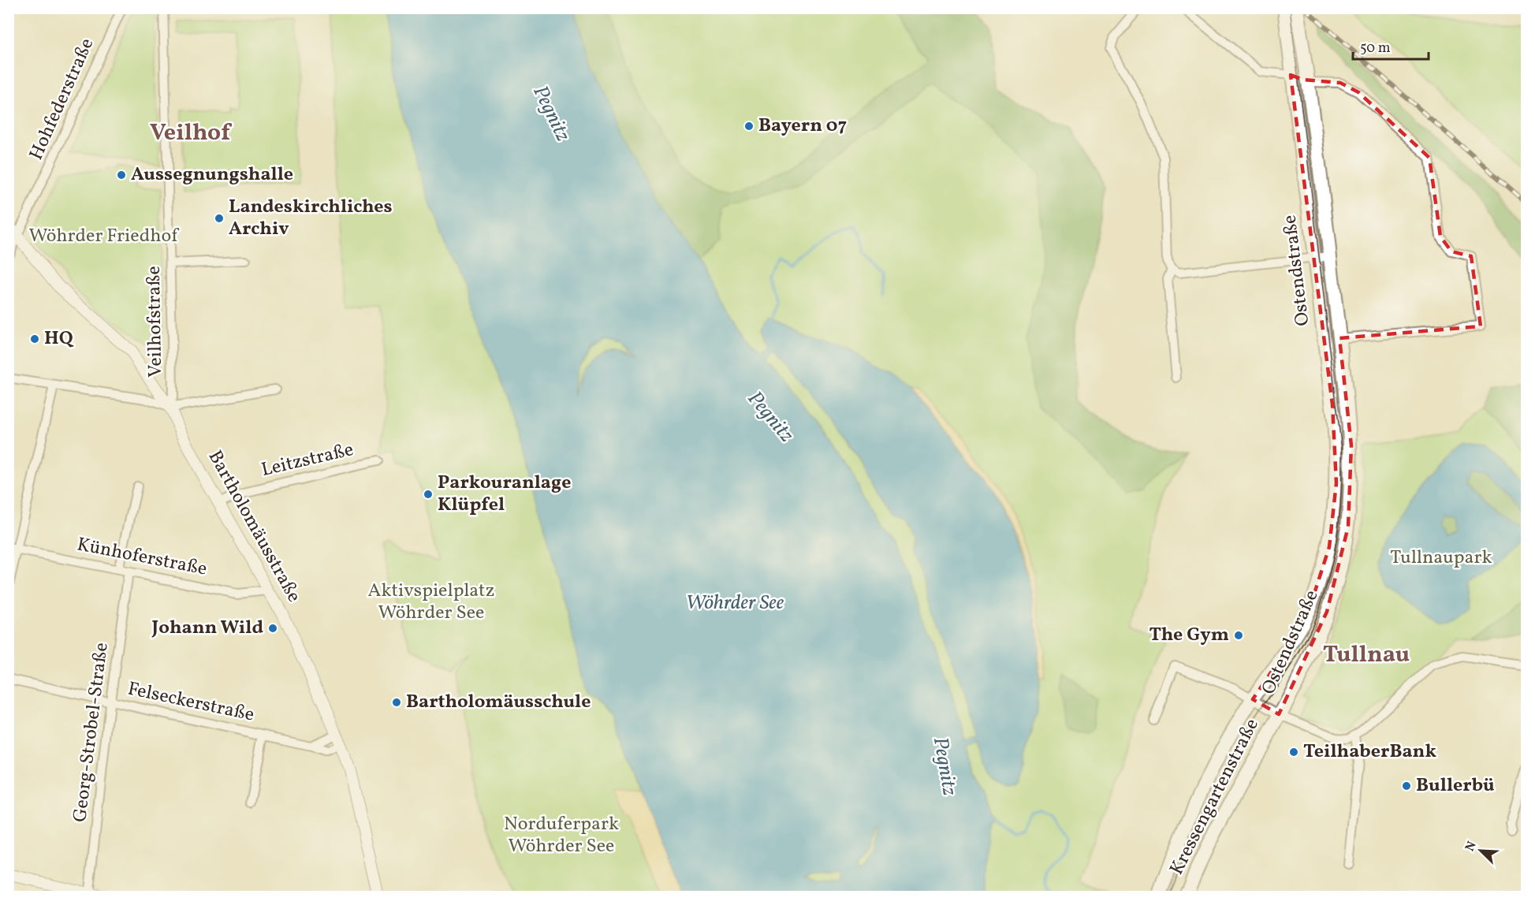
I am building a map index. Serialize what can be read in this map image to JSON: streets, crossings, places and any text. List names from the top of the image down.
{
  "streets": {
    "main road": ["Ostendstraße", "Kressengartenstraße"],
    "street": [
      "Hohfederstraße",
      "Veilhofstraße",
      "Leitzstraße",
      "Bartholomäusstraße",
      "Künhoferstraße",
      "Felseckerstraße",
      "Georg-Strobel-Straße"
    ]
  },
  "crossings": [
    ["Hohfederstraße", "Bartholomäusstraße"],
    ["Ostendstraße", "Kressengartenstraße"],
    ["Veilhofstraße", "Bartholomäusstraße"],
    ["Leitzstraße", "Bartholomäusstraße"],
    ["Bartholomäusstraße", "Künhoferstraße"],
    ["Bartholomäusstraße", "Felseckerstraße"],
    ["Künhoferstraße", "Georg-Strobel-Straße"],
    ["Felseckerstraße", "Georg-Strobel-Straße"]
  ],
  "districts": ["Veilhof", "Tullnau"],
  "water": ["Pegnitz", "Wöhrder See"],
  "parks": [
    "Wöhrder Friedhof",
    "Tullnaupark",
    "Aktivspielplatz Wöhrder See",
    "Norduferpark Wöhrder See"
  ],
  "places": [
    "Bayern 07",
    "Aussegnungshalle",
    "Landeskirchliches Archiv",
    "HQ",
    "Parkouranlage Klüpfel",
    "Johann Wild",
    "The Gym",
    "Bartholomäusschule",
    "TeilhaberBank",
    "Bullerbü"
  ],
  "scale_bar": "50 m",
  "north": "top left"
}
